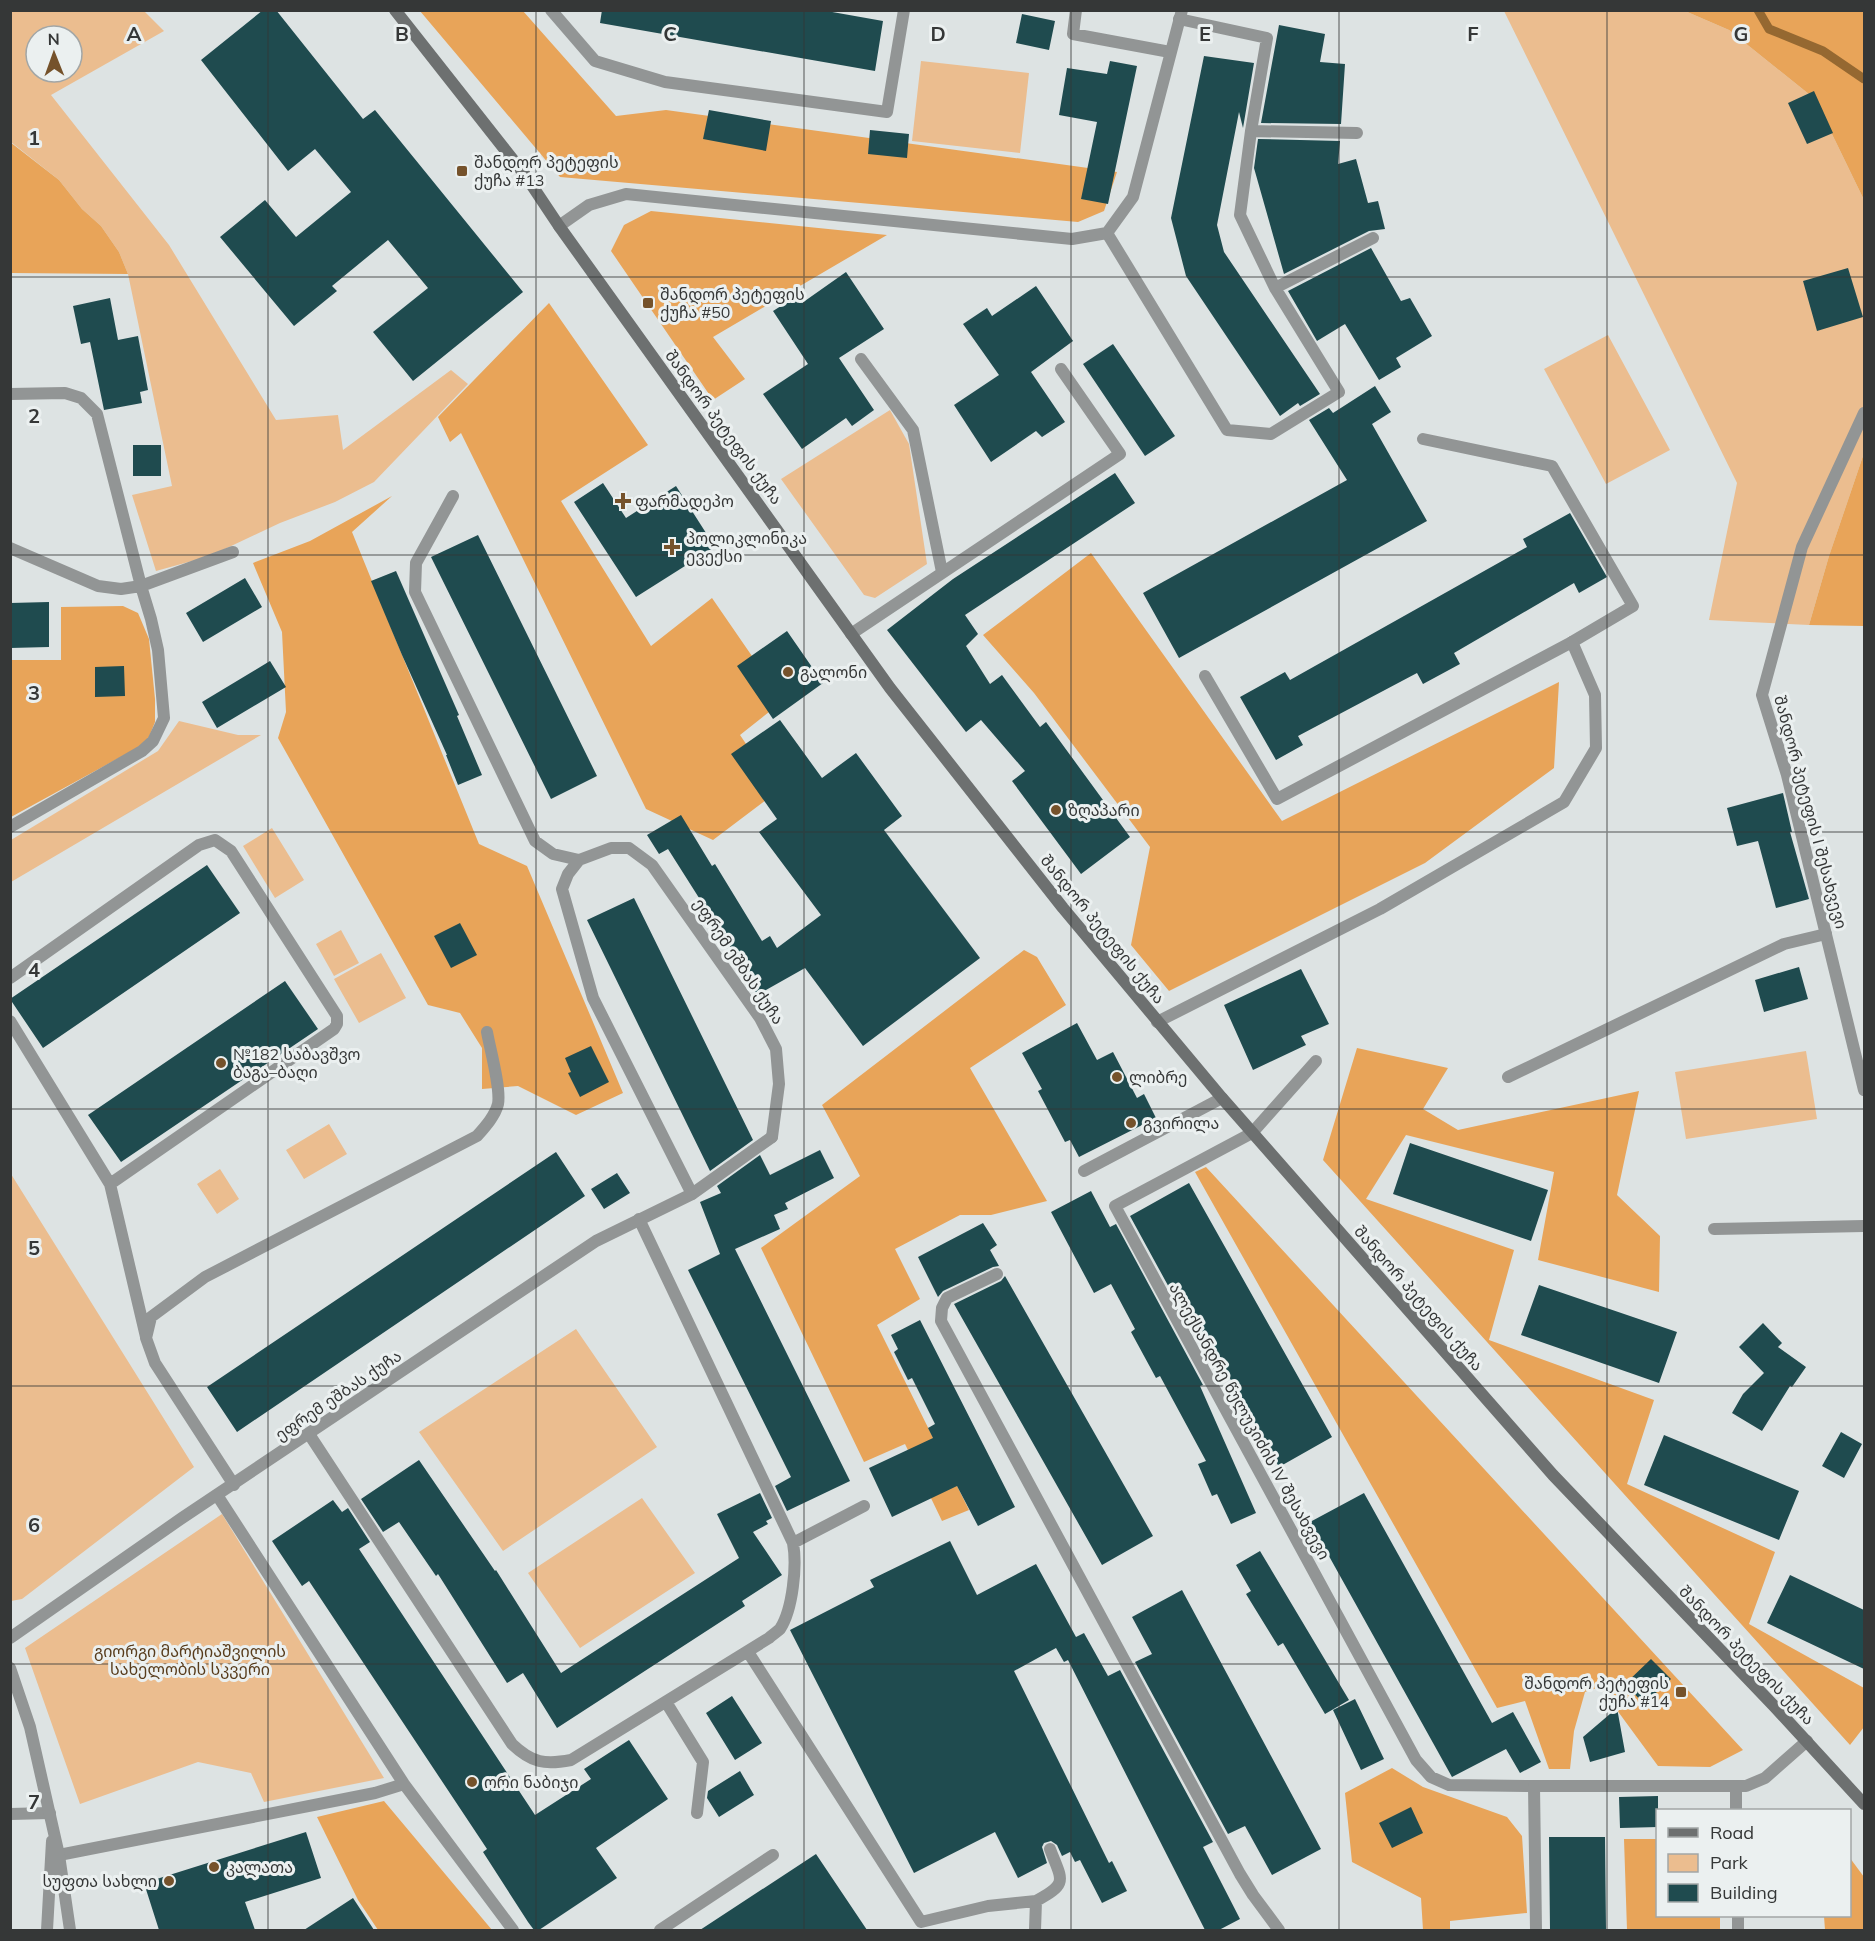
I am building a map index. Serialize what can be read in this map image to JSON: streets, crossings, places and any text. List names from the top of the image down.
{
  "streets": {
    "main road": ["შანდორ პეტეფის ქუჩა"],
    "street": ["შანდორ პეტეფის I შესახვევი", "ეფრემ ეშბას ქუჩა", "ალექსანდრე წულუკიძის IV შესახვევი"]
  },
  "crossings": [
    ["შანდორ პეტეფის ქუჩა", "ალექსანდრე წულუკიძის IV შესახვევი"]
  ],
  "parks": ["გიორგი მარტიაშვილის სახელობის სკვერი"],
  "places": {
    "transit": ["შანდორ პეტეფის ქუჩა #13", "შანდორ პეტეფის ქუჩა #50", "შანდორ პეტეფის ქუჩა #14"],
    "health": ["ფარმადეპო", "პოლიკლინიკა ევექსი"],
    "other": [
      "გალონი",
      "ზღაპარი",
      "№182 საბავშვო ბაგა–ბაღი",
      "ლიბრე",
      "გვირილა",
      "ორი ნაბიჯი",
      "კალათა",
      "სუფთა სახლი"
    ]
  },
  "legend": ["Road", "Park", "Building"],
  "north": "top",
  "grid": {
    "columns": [
      "A",
      "B",
      "C",
      "D",
      "E",
      "F",
      "G"
    ],
    "rows": [
      "1",
      "2",
      "3",
      "4",
      "5",
      "6",
      "7"
    ]
  }
}
